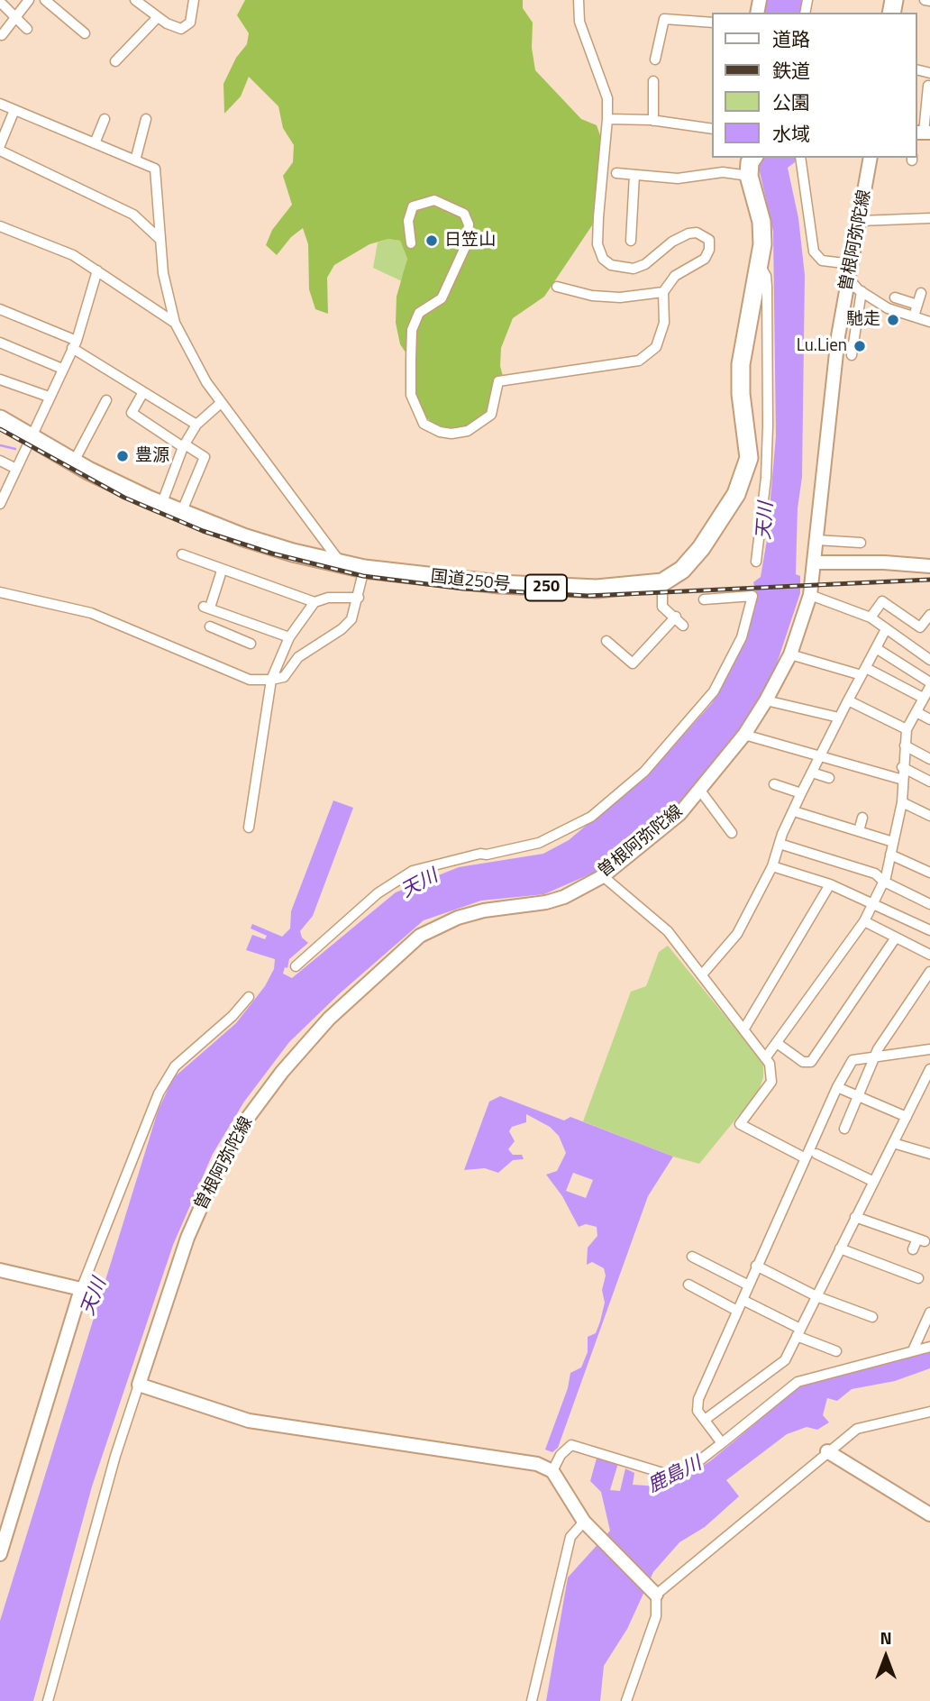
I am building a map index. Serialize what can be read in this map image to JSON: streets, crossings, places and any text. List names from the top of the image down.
{
  "streets": {
    "highway": ["国道250号", "250"],
    "main road": ["曽根阿弥陀線"]
  },
  "water": ["天川", "鹿島川"],
  "places": [
    "日笠山",
    "馳走",
    "Lu.Lien",
    "豊源"
  ],
  "legend": [
    "道路",
    "鉄道",
    "公園",
    "水域"
  ],
  "north": "top"
}
